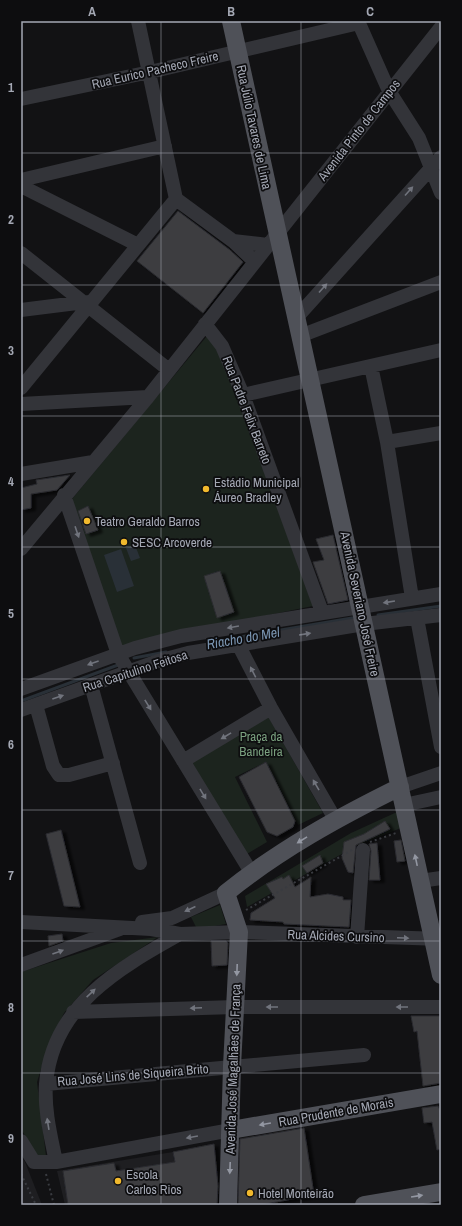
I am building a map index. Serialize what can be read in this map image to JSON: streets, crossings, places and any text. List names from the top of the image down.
{
  "streets": {
    "main road": [
      "Rua Júlio Tavares de Lima",
      "Avenida Severiano José Freire",
      "Avenida José Magalhães de França",
      "Rua Prudente de Morais"
    ],
    "street": [
      "Rua Eurico Pacheco Freire",
      "Avenida Pinto de Campos",
      "Rua Padre Felix Barreto",
      "Rua Capitulino Feitosa",
      "Rua Alcides Cursino",
      "Rua José Lins de Siqueira Brito"
    ]
  },
  "crossings": [
    ["Rua Eurico Pacheco Freire", "Rua Júlio Tavares de Lima"],
    ["Rua Júlio Tavares de Lima", "Avenida Pinto de Campos"],
    ["Rua Júlio Tavares de Lima", "Avenida Severiano José Freire"],
    ["Avenida Pinto de Campos", "Rua Padre Felix Barreto"],
    ["Avenida Pinto de Campos", "Avenida Severiano José Freire"],
    ["Rua Padre Felix Barreto", "Rua Capitulino Feitosa"],
    ["Avenida Severiano José Freire", "Rua Capitulino Feitosa"],
    ["Avenida Severiano José Freire", "Rua Alcides Cursino"],
    ["Rua Alcides Cursino", "Avenida José Magalhães de França"],
    ["Avenida José Magalhães de França", "Rua José Lins de Siqueira Brito"],
    ["Avenida José Magalhães de França", "Rua Prudente de Morais"]
  ],
  "one_way": ["Avenida José Magalhães de França"],
  "water": ["Riacho do Mel"],
  "parks": ["Praça da Bandeira"],
  "places": [
    "Estádio Municipal Áureo Bradley",
    "Teatro Geraldo Barros",
    "SESC Arcoverde",
    "Escola Carlos Rios",
    "Hotel Monteirão"
  ],
  "grid": {
    "columns": ["A", "B", "C"],
    "rows": [
      "1",
      "2",
      "3",
      "4",
      "5",
      "6",
      "7",
      "8",
      "9"
    ]
  }
}
